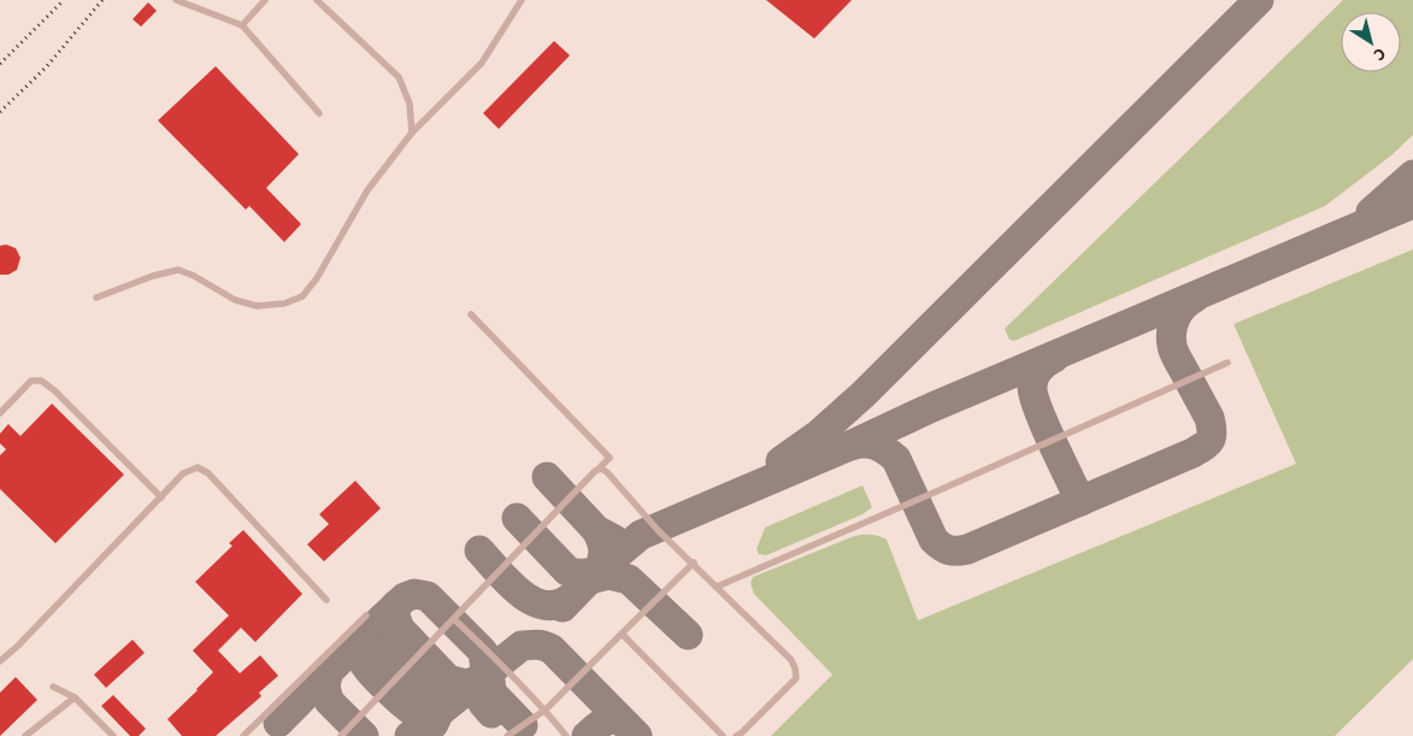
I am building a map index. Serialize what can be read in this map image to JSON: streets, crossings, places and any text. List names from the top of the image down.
{
  "north": "bottom right"
}
